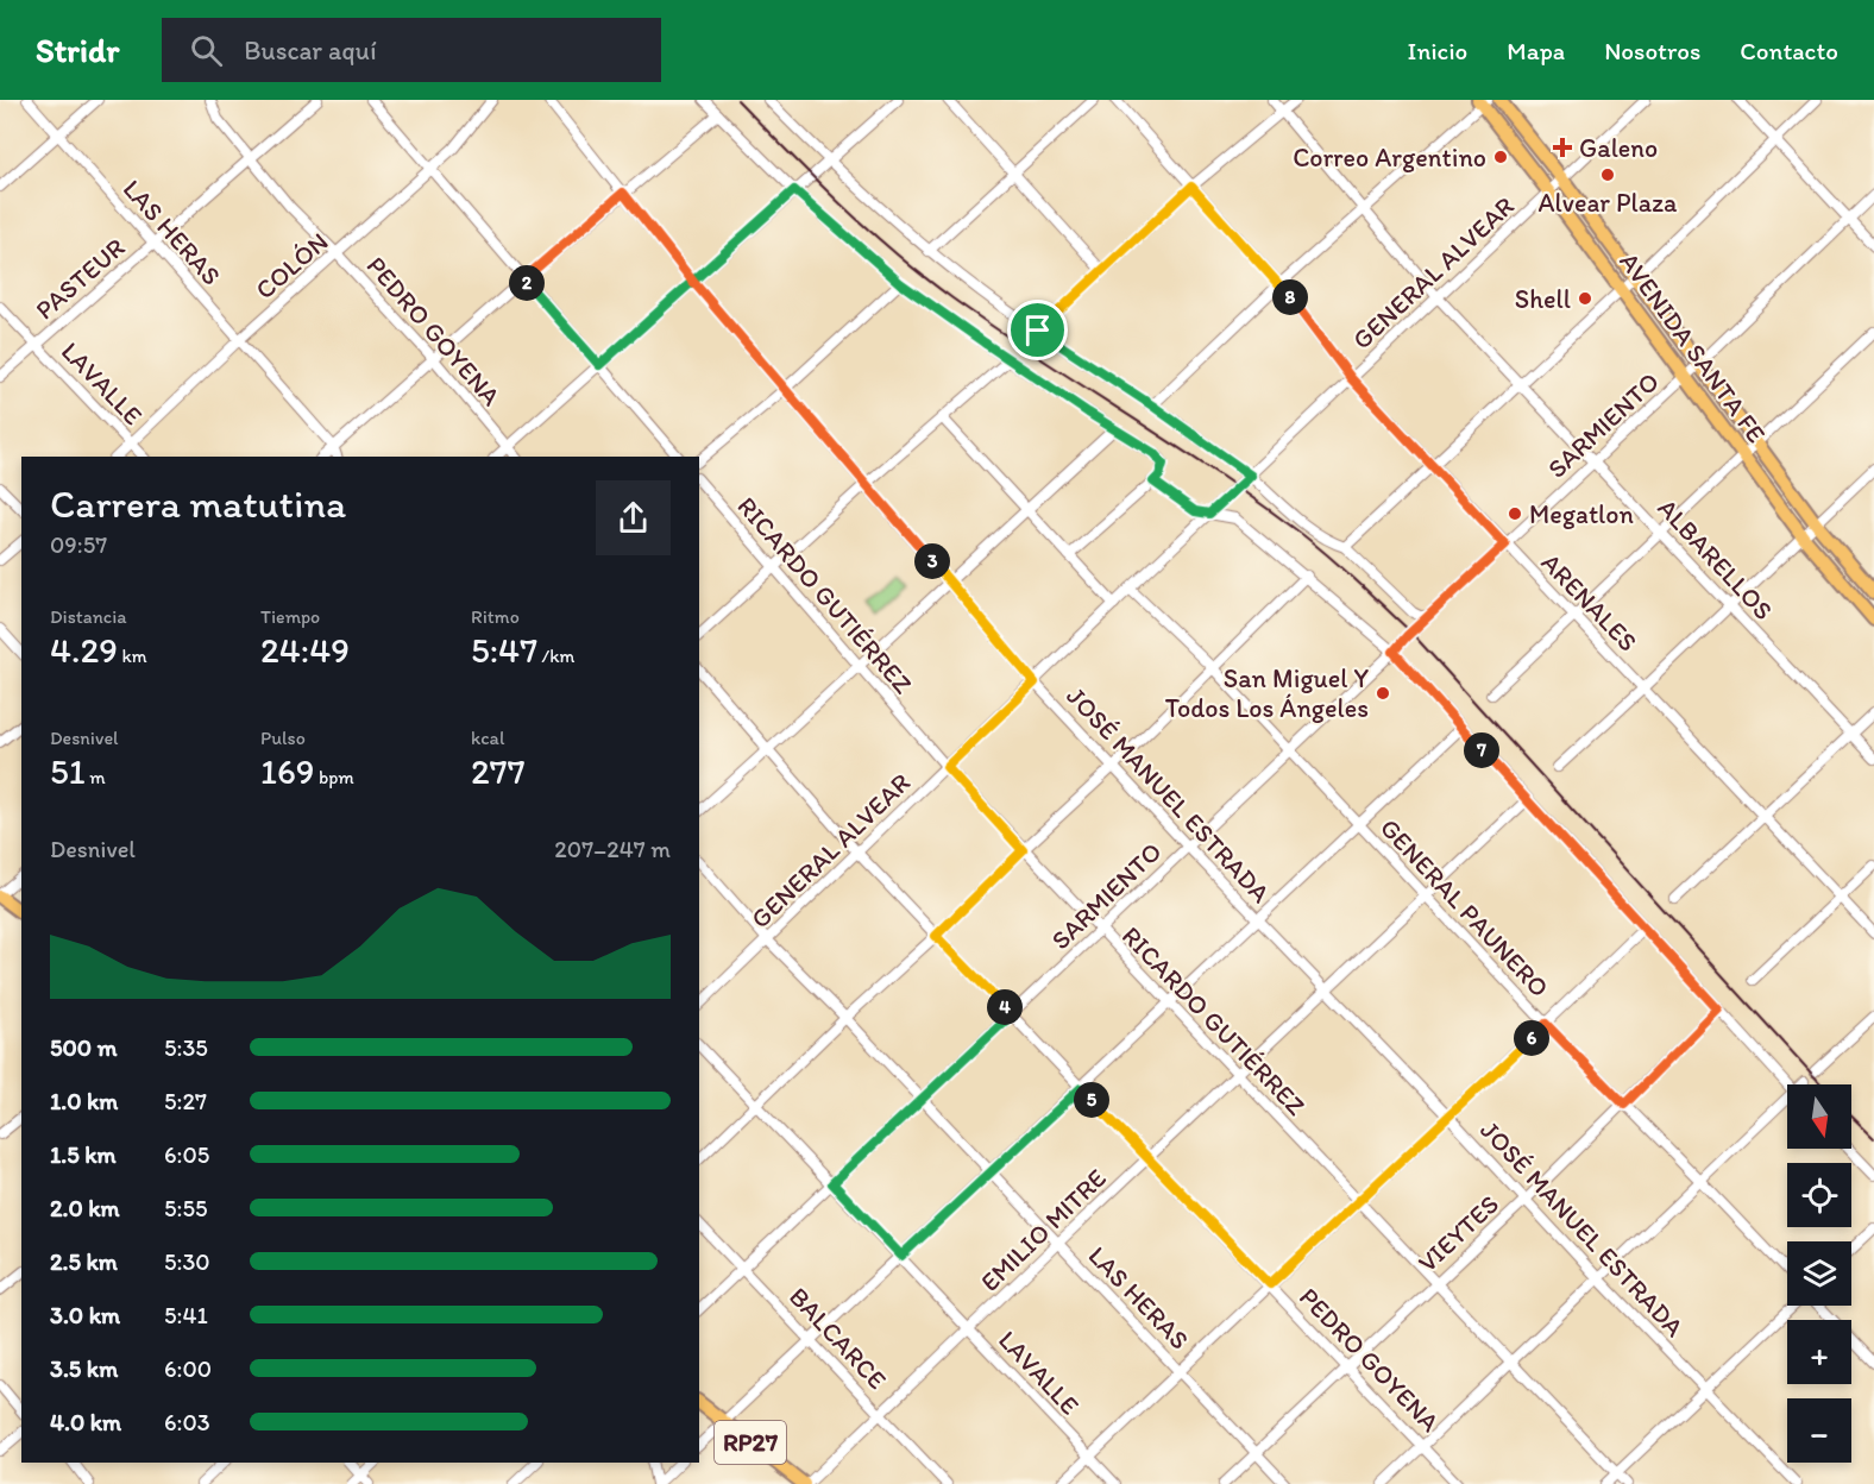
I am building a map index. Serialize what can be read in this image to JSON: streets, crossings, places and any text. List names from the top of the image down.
{
  "streets": {
    "main road": ["AVENIDA SANTA FE", "RP27"],
    "street": [
      "LAS HERAS",
      "COLÓN",
      "GENERAL ALVEAR",
      "PASTEUR",
      "PEDRO GOYENA",
      "LAVALLE",
      "SARMIENTO",
      "ALBARELLOS",
      "RICARDO GUTIÉRREZ",
      "ARENALES",
      "JOSÉ MANUEL ESTRADA",
      "GENERAL PAUNERO",
      "EMILIO MITRE",
      "VIEYTES",
      "BALCARCE"
    ]
  },
  "crossings": [
    ["LAS HERAS", "COLÓN"],
    ["LAS HERAS", "GENERAL ALVEAR"],
    ["LAS HERAS", "PASTEUR"],
    ["LAS HERAS", "SARMIENTO"],
    ["LAS HERAS", "EMILIO MITRE"],
    ["LAS HERAS", "VIEYTES"],
    ["COLÓN", "PEDRO GOYENA"],
    ["COLÓN", "LAVALLE"],
    ["GENERAL ALVEAR", "PEDRO GOYENA"],
    ["GENERAL ALVEAR", "AVENIDA SANTA FE"],
    ["GENERAL ALVEAR", "ALBARELLOS"],
    ["GENERAL ALVEAR", "RICARDO GUTIÉRREZ"],
    ["GENERAL ALVEAR", "ARENALES"],
    ["GENERAL ALVEAR", "JOSÉ MANUEL ESTRADA"],
    ["GENERAL ALVEAR", "GENERAL PAUNERO"],
    ["PASTEUR", "PEDRO GOYENA"],
    ["PASTEUR", "LAVALLE"],
    ["PEDRO GOYENA", "SARMIENTO"],
    ["PEDRO GOYENA", "EMILIO MITRE"],
    ["PEDRO GOYENA", "VIEYTES"],
    ["AVENIDA SANTA FE", "SARMIENTO"],
    ["LAVALLE", "SARMIENTO"],
    ["LAVALLE", "EMILIO MITRE"],
    ["SARMIENTO", "ALBARELLOS"],
    ["SARMIENTO", "RICARDO GUTIÉRREZ"],
    ["SARMIENTO", "ARENALES"],
    ["SARMIENTO", "JOSÉ MANUEL ESTRADA"],
    ["SARMIENTO", "GENERAL PAUNERO"],
    ["SARMIENTO", "BALCARCE"],
    ["RICARDO GUTIÉRREZ", "EMILIO MITRE"],
    ["RICARDO GUTIÉRREZ", "VIEYTES"],
    ["JOSÉ MANUEL ESTRADA", "EMILIO MITRE"],
    ["JOSÉ MANUEL ESTRADA", "VIEYTES"],
    ["GENERAL PAUNERO", "EMILIO MITRE"],
    ["GENERAL PAUNERO", "VIEYTES"],
    ["EMILIO MITRE", "BALCARCE"],
    ["EMILIO MITRE", "RP27"]
  ],
  "places": {
    "health": ["Galeno"],
    "other": [
      "Correo Argentino",
      "Alvear Plaza",
      "Shell",
      "Megatlon",
      "San Miguel Y Todos Los Ángeles"
    ]
  },
  "north": "bottom",
  "page": {
    "header": "Stridr",
    "search": "Buscar aquí",
    "nav": [
      "Inicio",
      "Mapa",
      "Nosotros",
      "Contacto"
    ],
    "pins": [
      "2",
      "8",
      "3",
      "7",
      "4",
      "6",
      "5"
    ],
    "heading": ["Carrera matutina", "09:57"],
    "stats": [
      ["Distancia", "4.29 km"],
      ["Tiempo", "24:49"],
      ["Ritmo", "5:47 /km"],
      ["Desnivel", "51 m"],
      ["Pulso", "169 bpm"],
      ["kcal", "277"]
    ],
    "chart": ["Desnivel", "207–247 m"],
    "list": [
      {
        "name": "500 m",
        "note": "5:35"
      },
      {
        "name": "1.0 km",
        "note": "5:27"
      },
      {
        "name": "1.5 km",
        "note": "6:05"
      },
      {
        "name": "2.0 km",
        "note": "5:55"
      },
      {
        "name": "2.5 km",
        "note": "5:30"
      },
      {
        "name": "3.0 km",
        "note": "5:41"
      },
      {
        "name": "3.5 km",
        "note": "6:00"
      },
      {
        "name": "4.0 km",
        "note": "6:03"
      }
    ],
    "map_buttons": ["+", "−"]
  }
}
